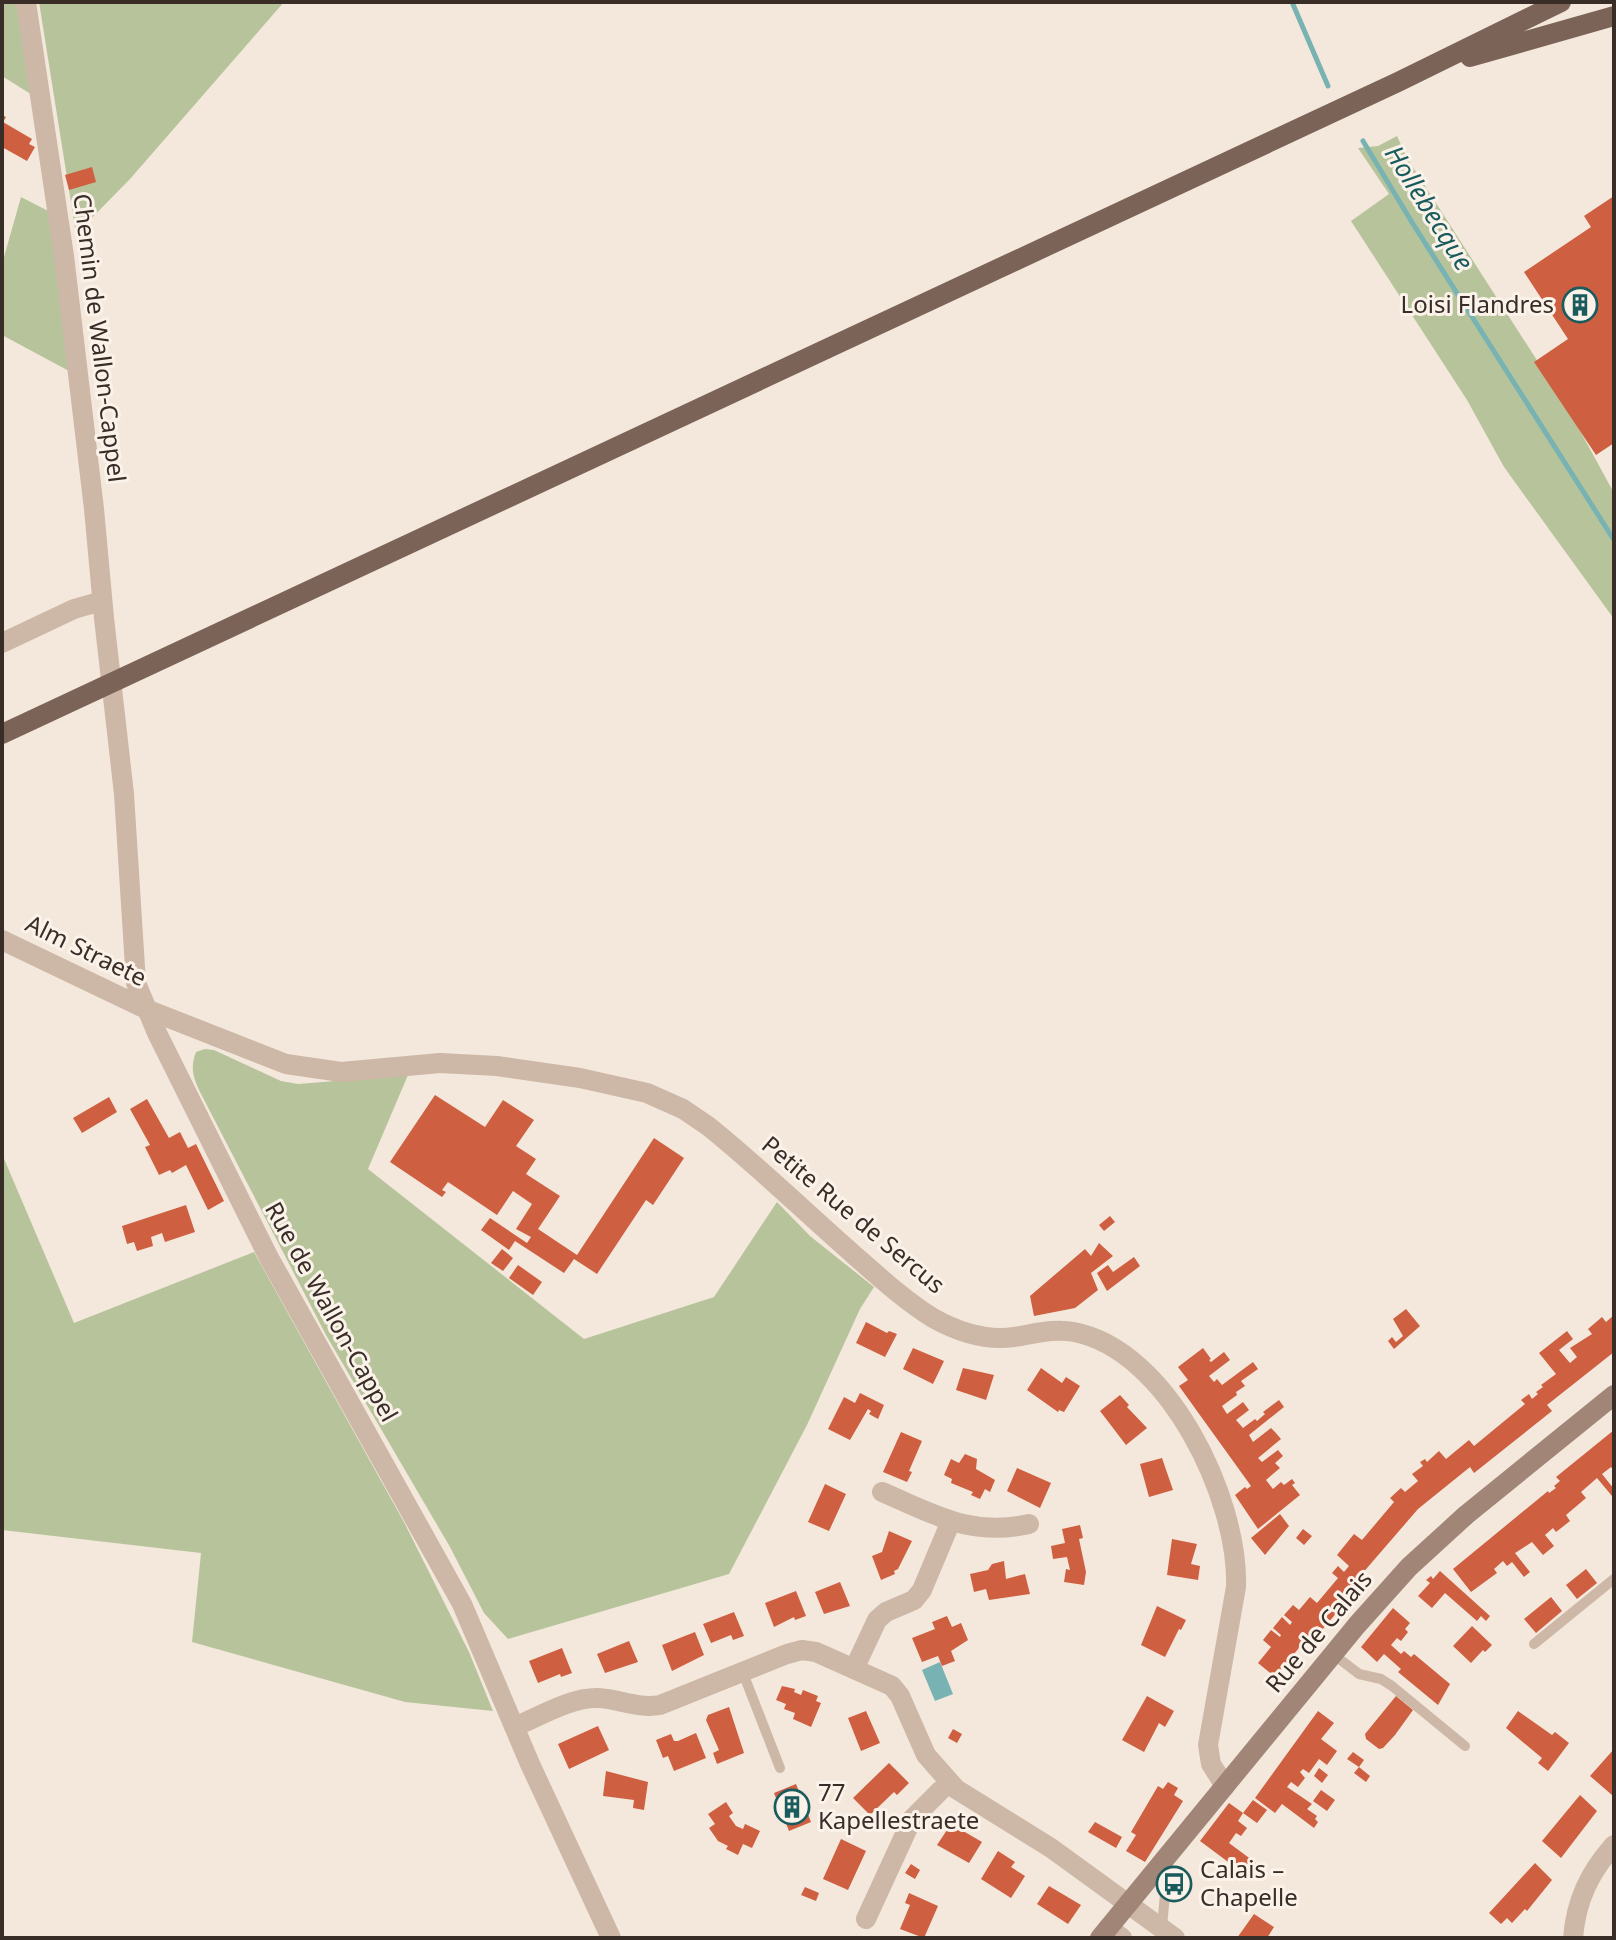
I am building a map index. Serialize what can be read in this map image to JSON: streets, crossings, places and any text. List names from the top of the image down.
{
  "streets": {
    "street": [
      "Chemin de Wallon-Cappel",
      "Alm Straete",
      "Petite Rue de Sercus",
      "Rue de Wallon-Cappel",
      "Rue de Calais"
    ]
  },
  "crossings": [
    ["Chemin de Wallon-Cappel", "Rue de Wallon-Cappel"],
    ["Alm Straete", "Petite Rue de Sercus"],
    ["Alm Straete", "Rue de Wallon-Cappel"],
    ["Petite Rue de Sercus", "Rue de Wallon-Cappel"],
    ["Petite Rue de Sercus", "Rue de Calais"]
  ],
  "water": ["Hollebecque"],
  "places": {
    "building": ["Loisi Flandres", "77 Kapellestraete"],
    "bus stop": ["Calais – Chapelle"]
  }
}
